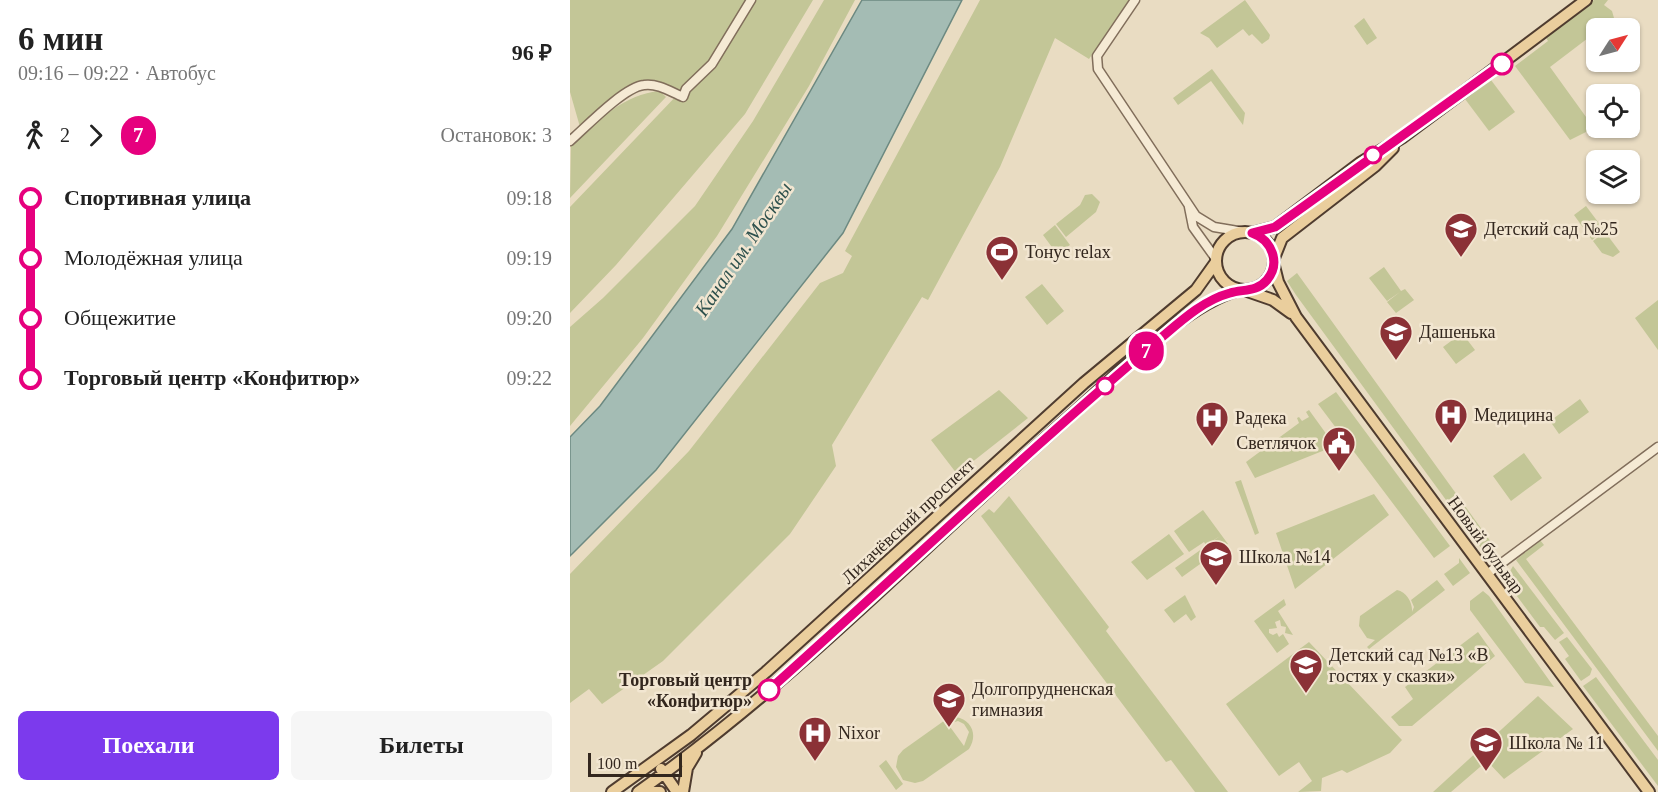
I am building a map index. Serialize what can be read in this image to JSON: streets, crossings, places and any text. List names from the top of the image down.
{
  "streets": {
    "main road": ["Лихачёвский проспект", "Новый бульвар"]
  },
  "crossings": [
    ["Лихачёвский проспект", "Новый бульвар"]
  ],
  "water": ["Канал им. Москвы"],
  "places": {
    "school or university": [
      "Детский сад №25",
      "Дашенька",
      "Школа №14",
      "Детский сад №13 «В гостях у сказки»",
      "Долгопрудненская гимназия",
      "Школа № 11"
    ],
    "sports": ["Тонус relax"],
    "hospital": ["Медицина", "Радека", "Nixor"],
    "public building": ["Светлячок"],
    "other": ["Торговый центр «Конфитюр»"]
  },
  "lines": ["bus line 7"],
  "scale_bar": "100 m",
  "north": "top right",
  "page": {
    "heading": ["6 мин", "09:16 – 09:22 · Автобус", "96 ₽"],
    "on_map": "7",
    "legs": ["2", "7", "Остановок: 3"],
    "list": [
      {
        "name": "Спортивная улица",
        "value": "09:18"
      },
      {
        "name": "Молодёжная улица",
        "value": "09:19"
      },
      {
        "name": "Общежитие",
        "value": "09:20"
      },
      {
        "name": "Торговый центр «Конфитюр»",
        "value": "09:22"
      }
    ],
    "buttons": ["Поехали", "Билеты"],
    "scale": "100 m"
  }
}
